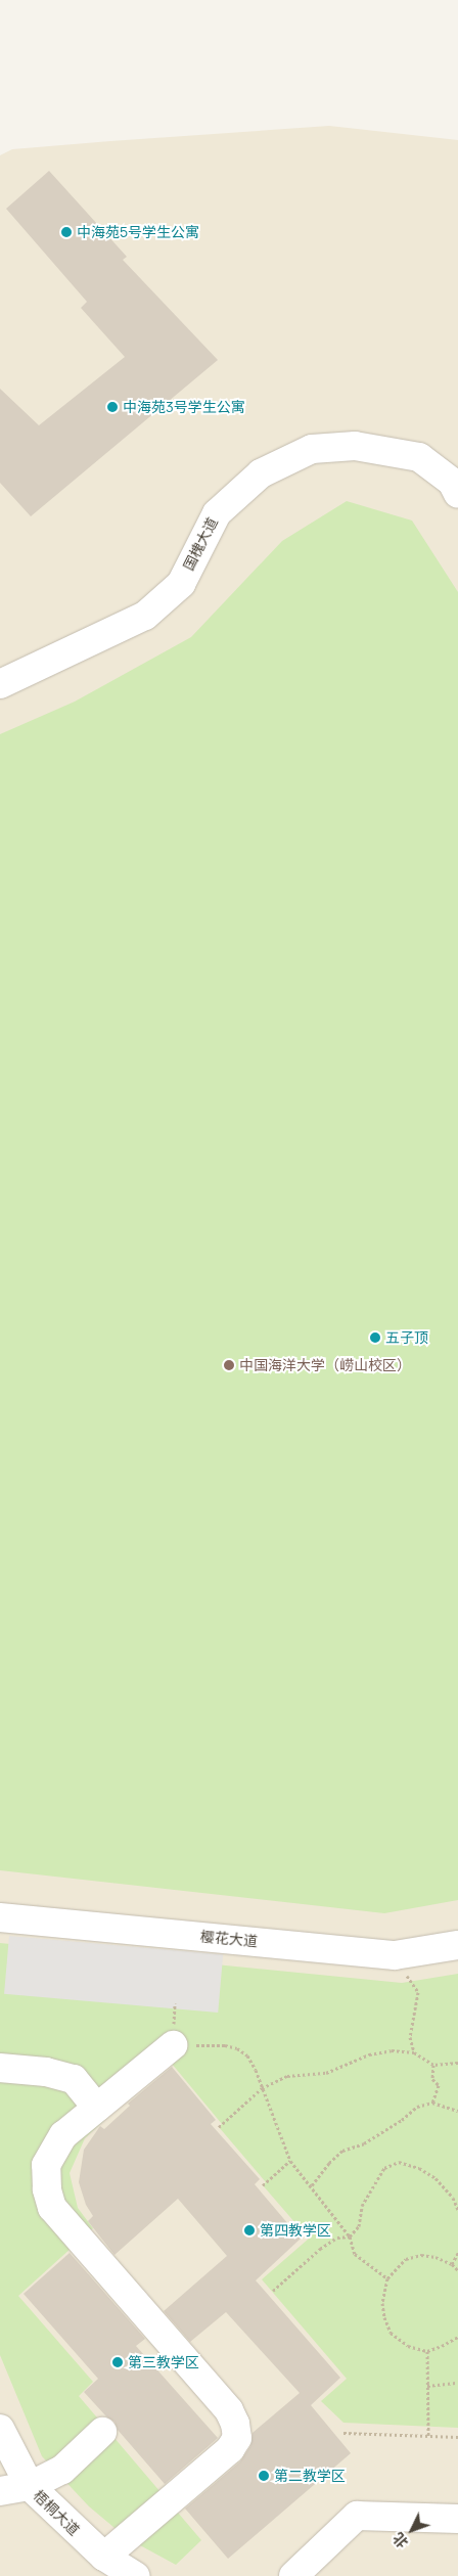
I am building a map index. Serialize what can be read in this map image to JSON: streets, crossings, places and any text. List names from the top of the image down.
{
  "streets": {
    "lane": ["国槐大道", "樱花大道", "梧桐大道"]
  },
  "places": [
    "中海苑5号学生公寓",
    "中海苑3号学生公寓",
    "五子顶",
    "中国海洋大学（崂山校区）",
    "第四教学区",
    "第三教学区",
    "第二教学区"
  ],
  "north": "bottom left"
}
